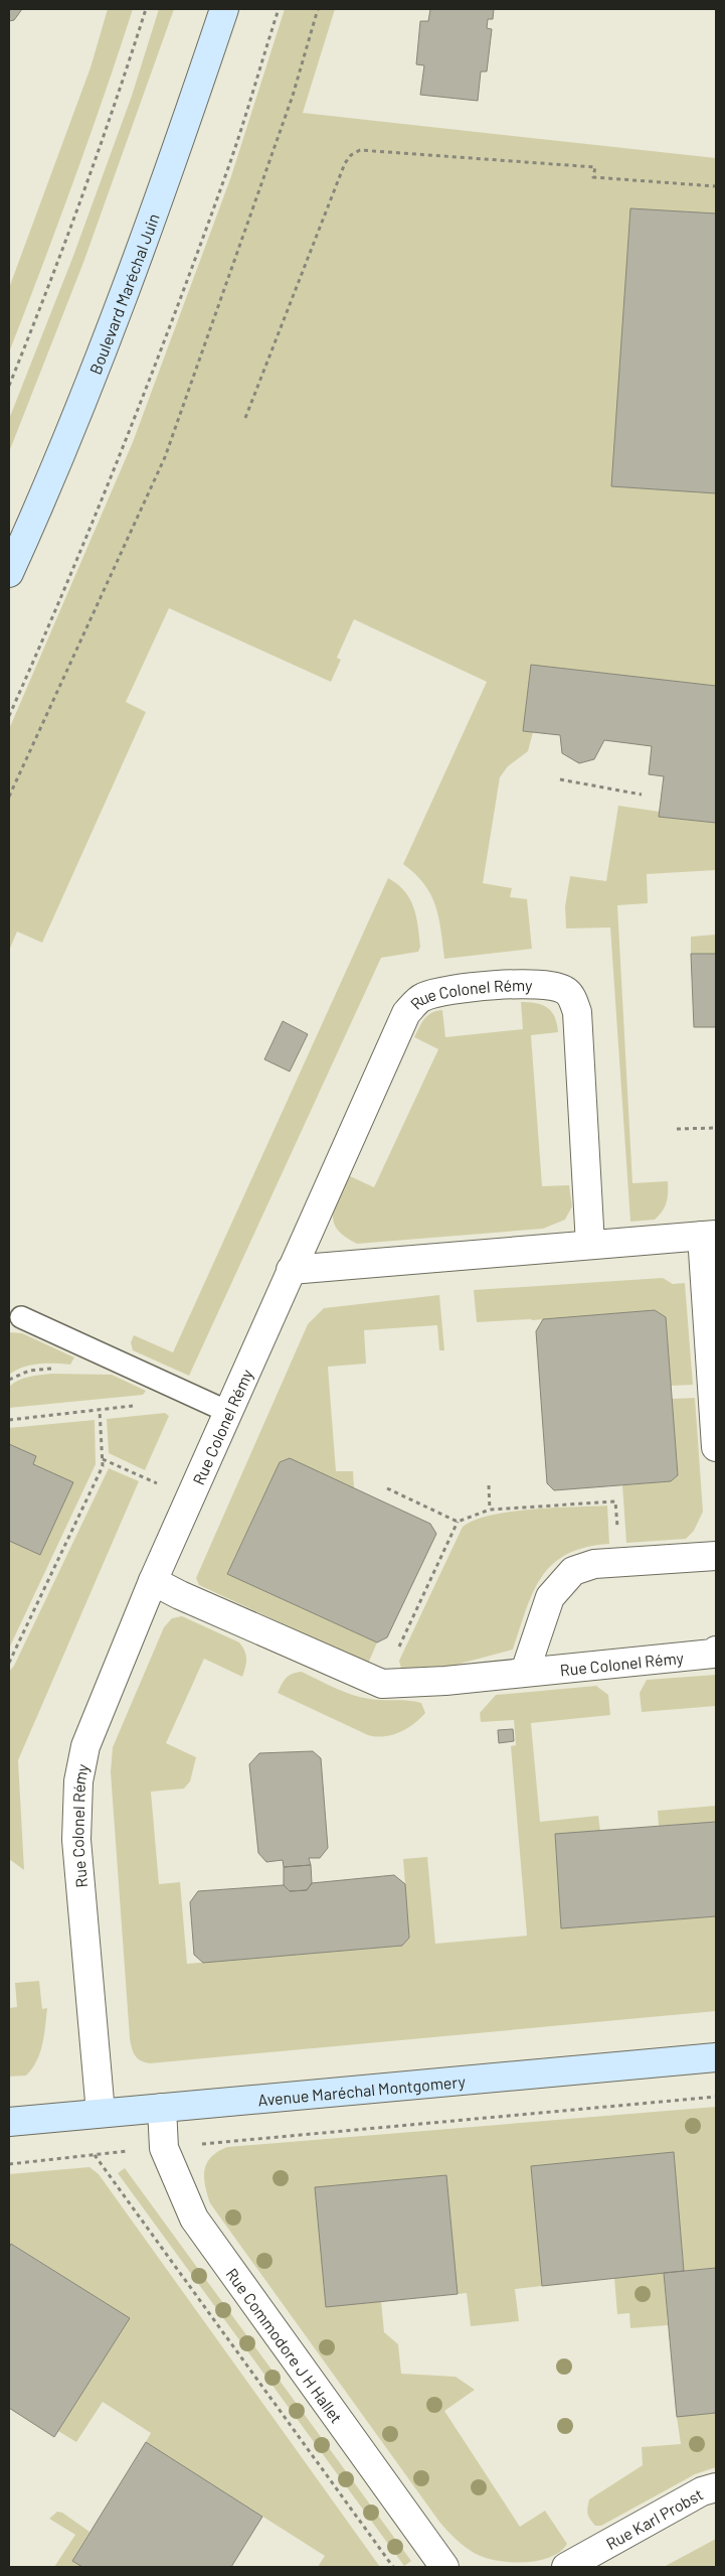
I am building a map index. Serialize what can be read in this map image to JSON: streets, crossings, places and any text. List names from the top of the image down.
{
  "streets": {
    "street": [
      "Boulevard Maréchal Juin",
      "Rue Colonel Rémy",
      "Avenue Maréchal Montgomery",
      "Rue Commodore J H Hallet",
      "Rue Karl Probst"
    ]
  },
  "crossings": [
    ["Rue Colonel Rémy", "Avenue Maréchal Montgomery"],
    ["Avenue Maréchal Montgomery", "Rue Commodore J H Hallet"]
  ]
}
